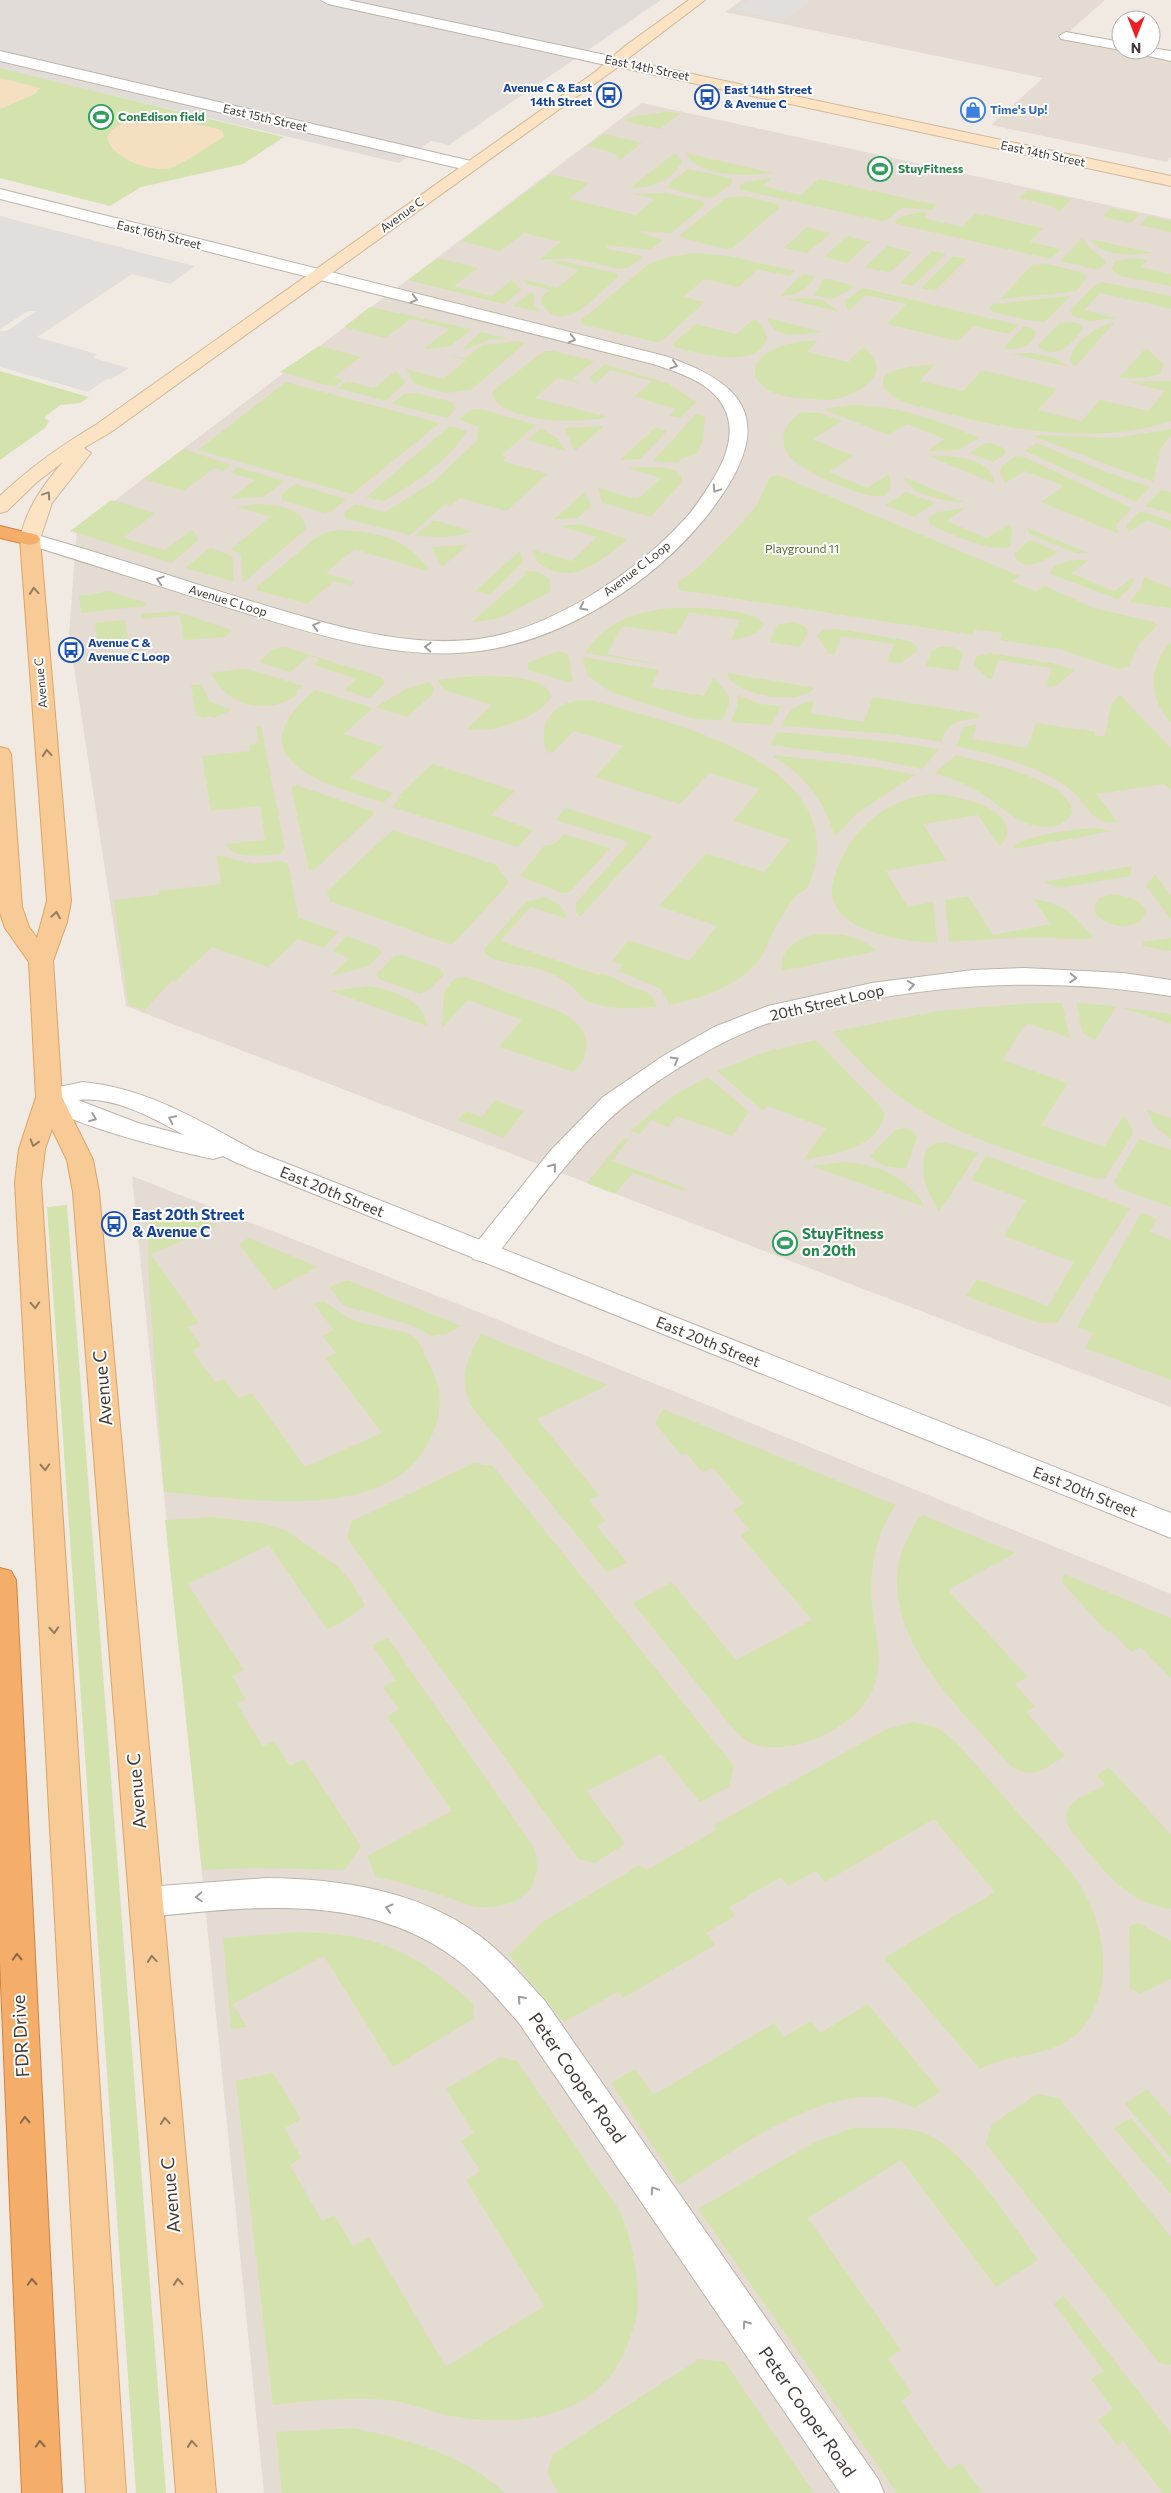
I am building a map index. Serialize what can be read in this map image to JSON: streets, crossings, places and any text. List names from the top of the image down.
{
  "streets": {
    "highway": ["FDR Drive"],
    "main road": ["East 14th Street", "Avenue C"],
    "street": [
      "East 15th Street",
      "East 16th Street",
      "Avenue C Loop",
      "20th Street Loop",
      "East 20th Street",
      "Peter Cooper Road"
    ]
  },
  "crossings": [
    ["East 14th Street", "Avenue C"],
    ["East 15th Street", "Avenue C"],
    ["Avenue C", "East 16th Street"],
    ["Avenue C", "Avenue C Loop"],
    ["Avenue C", "East 20th Street"],
    ["Avenue C", "Peter Cooper Road"],
    ["East 16th Street", "Avenue C Loop"],
    ["20th Street Loop", "East 20th Street"]
  ],
  "one_way": ["20th Street Loop", "FDR Drive", "Peter Cooper Road"],
  "parks": ["Playground 11"],
  "places": {
    "bus stop": [
      "Avenue C & East 14th Street",
      "East 14th Street & Avenue C",
      "Avenue C & Avenue C Loop",
      "East 20th Street & Avenue C"
    ],
    "shop": ["Time's Up!"],
    "sports": ["ConEdison field", "StuyFitness", "StuyFitness on 20th"]
  },
  "north": "bottom"
}
